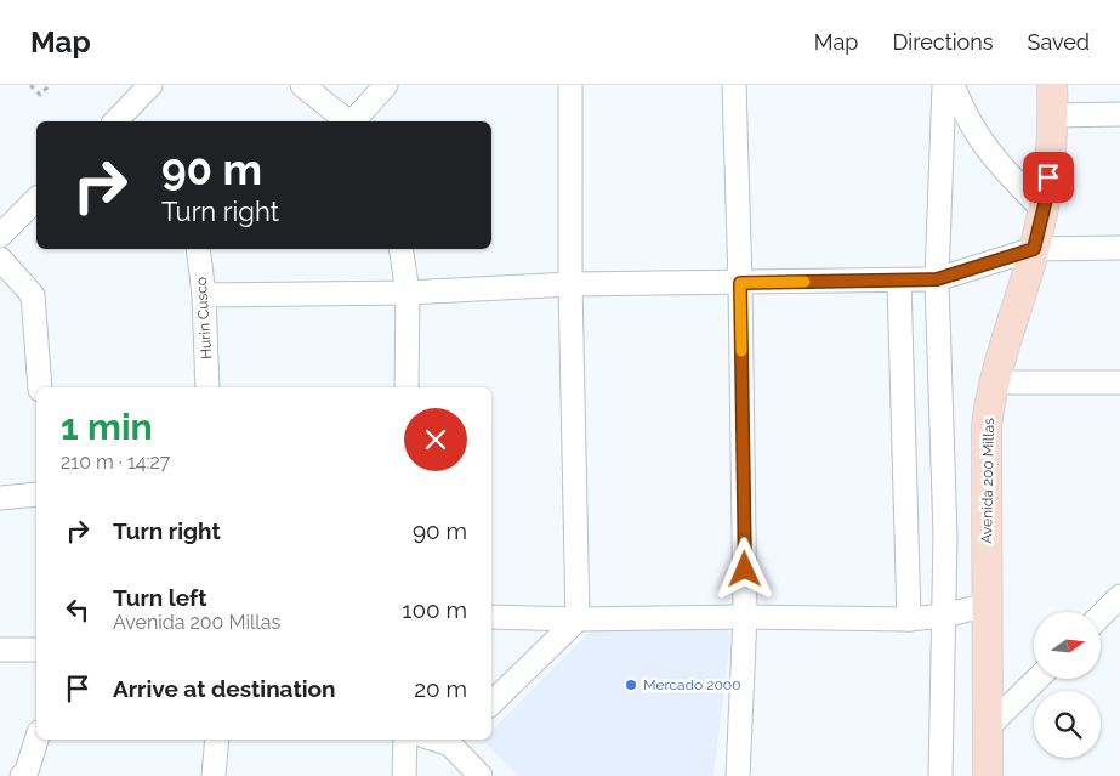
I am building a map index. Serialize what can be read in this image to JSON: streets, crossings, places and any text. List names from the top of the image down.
{
  "streets": {
    "main road": ["Avenida 200 Millas"],
    "street": ["Hurin Cusco"]
  },
  "places": ["Mercado 2000"],
  "north": "right",
  "page": {
    "header": "Map",
    "nav": ["Map", "Directions", "Saved"],
    "turn": ["90 m", "Turn right"],
    "heading": ["1 min", "210 m · 14:27"],
    "list": [
      {
        "name": "Turn right",
        "value": "90 m"
      },
      {
        "name": "Turn left",
        "note": "Avenida 200 Millas",
        "value": "100 m"
      },
      {
        "name": "Arrive at destination",
        "value": "20 m"
      }
    ]
  }
}
